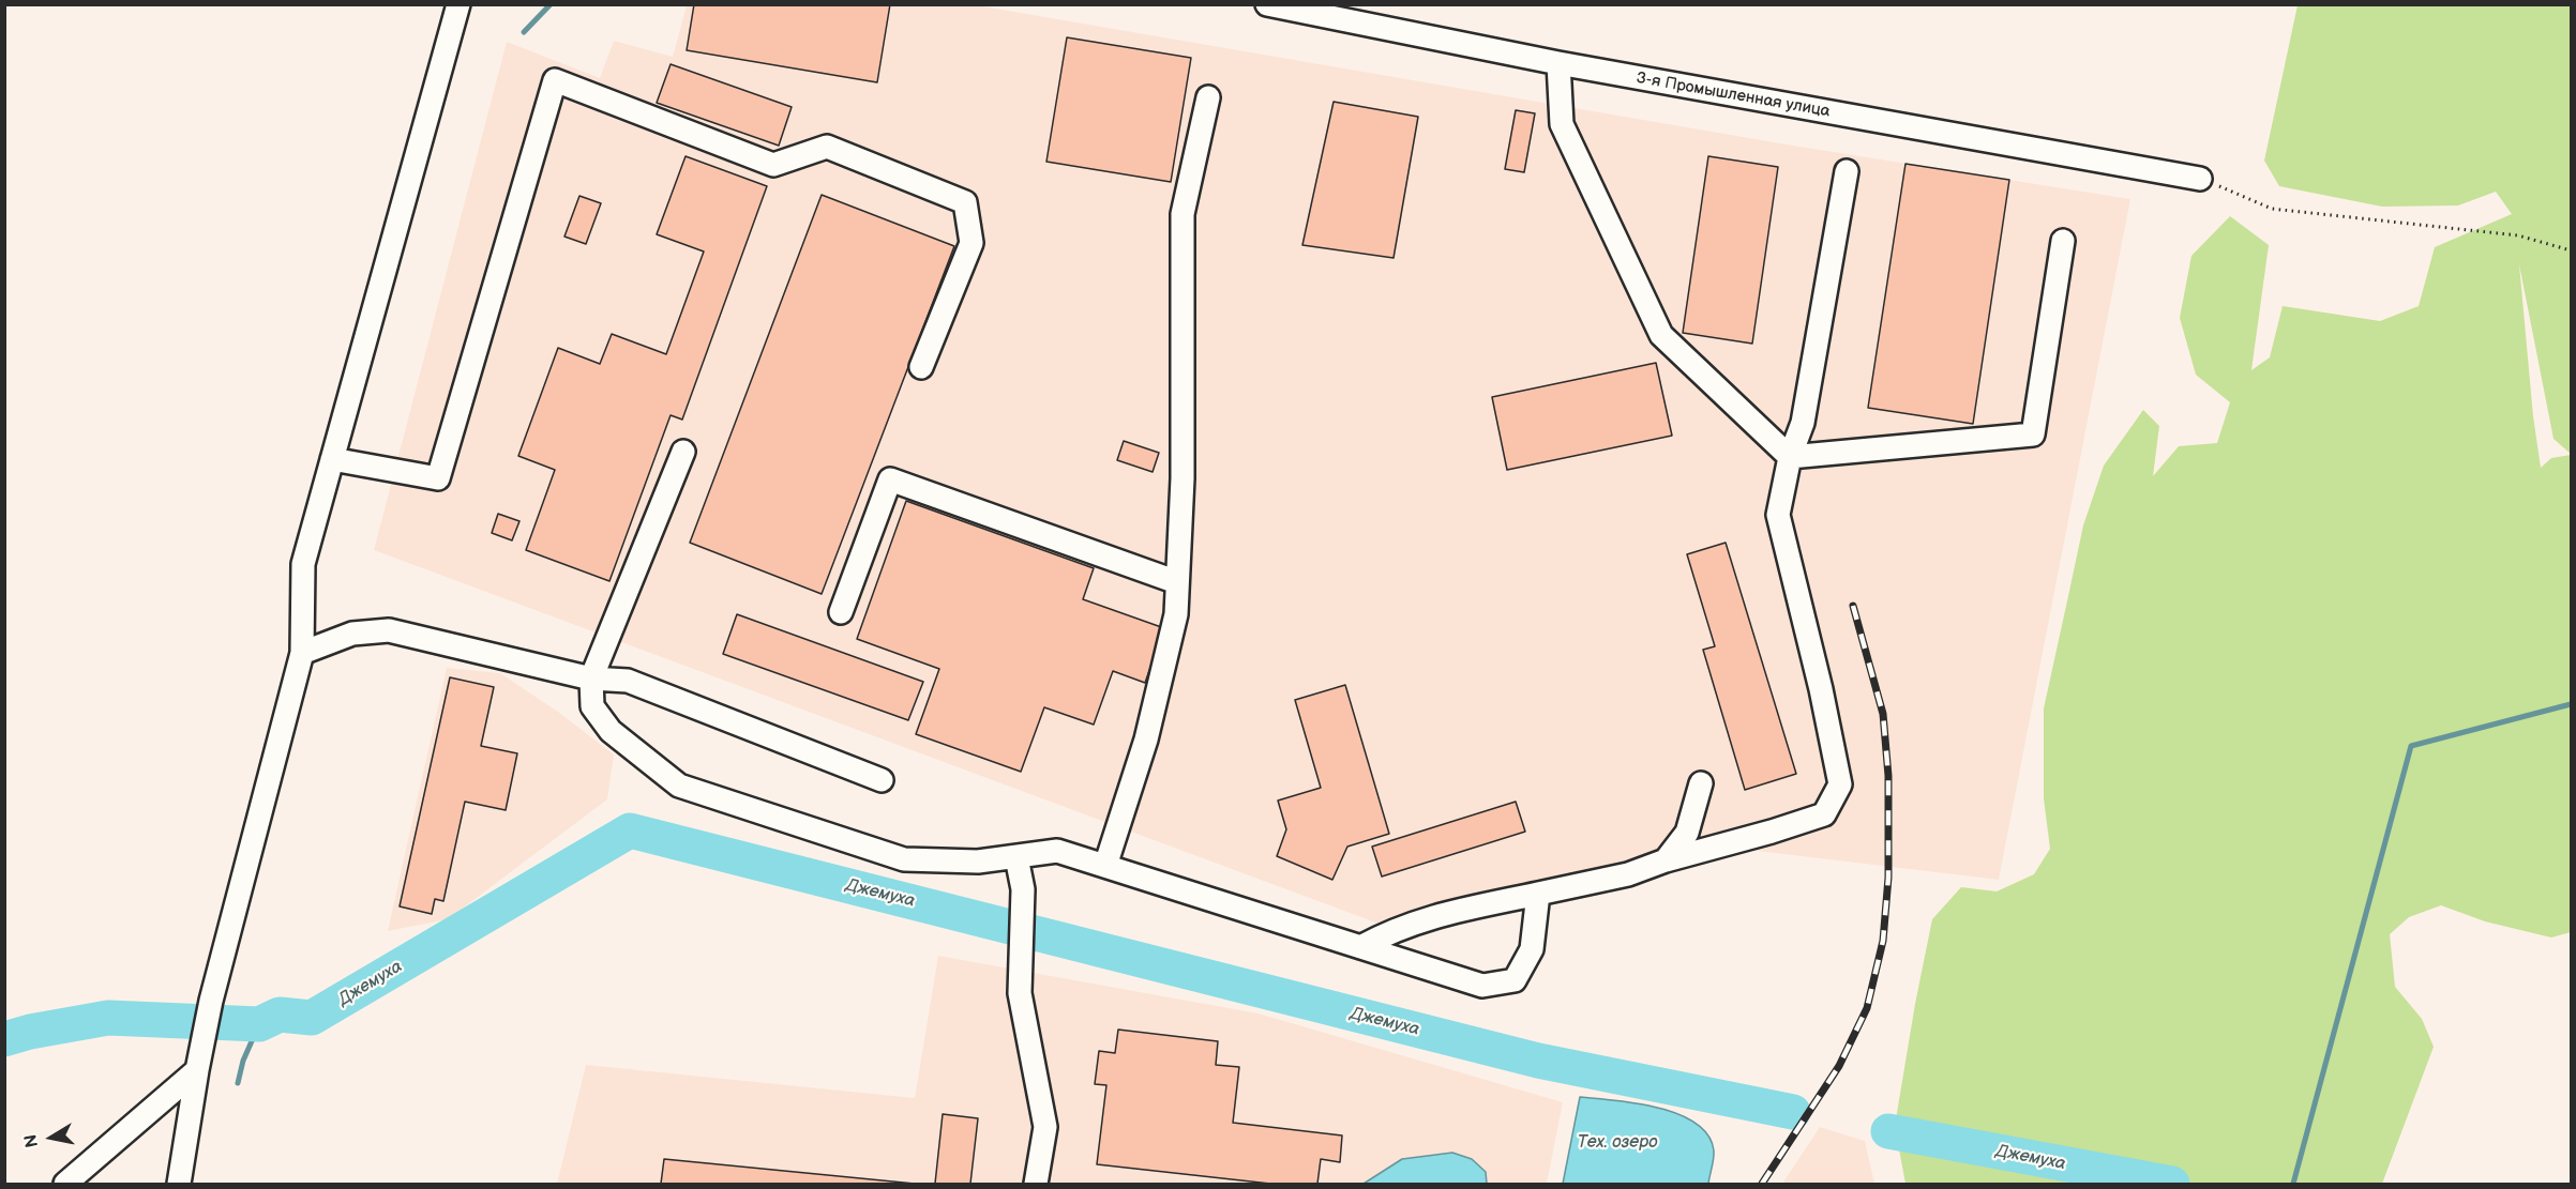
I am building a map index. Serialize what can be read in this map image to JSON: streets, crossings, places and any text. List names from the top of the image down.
{
  "streets": {
    "street": ["3-я Промышленная улица"]
  },
  "water": ["Джемуха", "Тех. озеро"],
  "north": "left"
}
